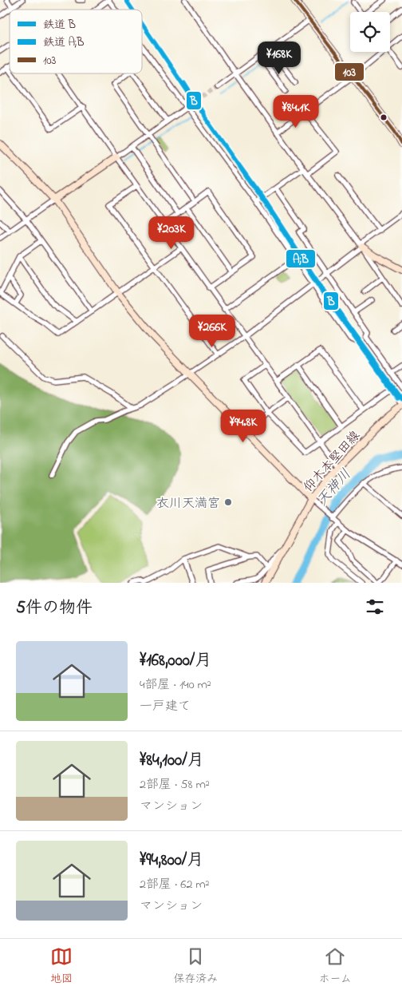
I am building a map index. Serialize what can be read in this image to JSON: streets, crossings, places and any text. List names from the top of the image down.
{
  "streets": {
    "street": ["仰木本堅田線"]
  },
  "water": ["天神川"],
  "places": ["衣川天満宮"],
  "lines": ["rail line B", "transit line 103", "rail line A;B"],
  "legend": ["鉄道 B", "鉄道 A;B", "103"],
  "page": {
    "price": [
      "¥168K",
      "¥84.1K",
      "¥203K",
      "¥266K",
      "¥94.8K"
    ],
    "heading": "5件の物件",
    "list": [
      {
        "name": "¥168,000/月",
        "note": "4部屋 · 140 m² · 一戸建て"
      },
      {
        "name": "¥84,100/月",
        "note": "2部屋 · 58 m² · マンション"
      },
      {
        "name": "¥94,800/月",
        "note": "2部屋 · 62 m² · マンション"
      }
    ],
    "tabs": ["地図", "保存済み", "ホーム"]
  }
}
